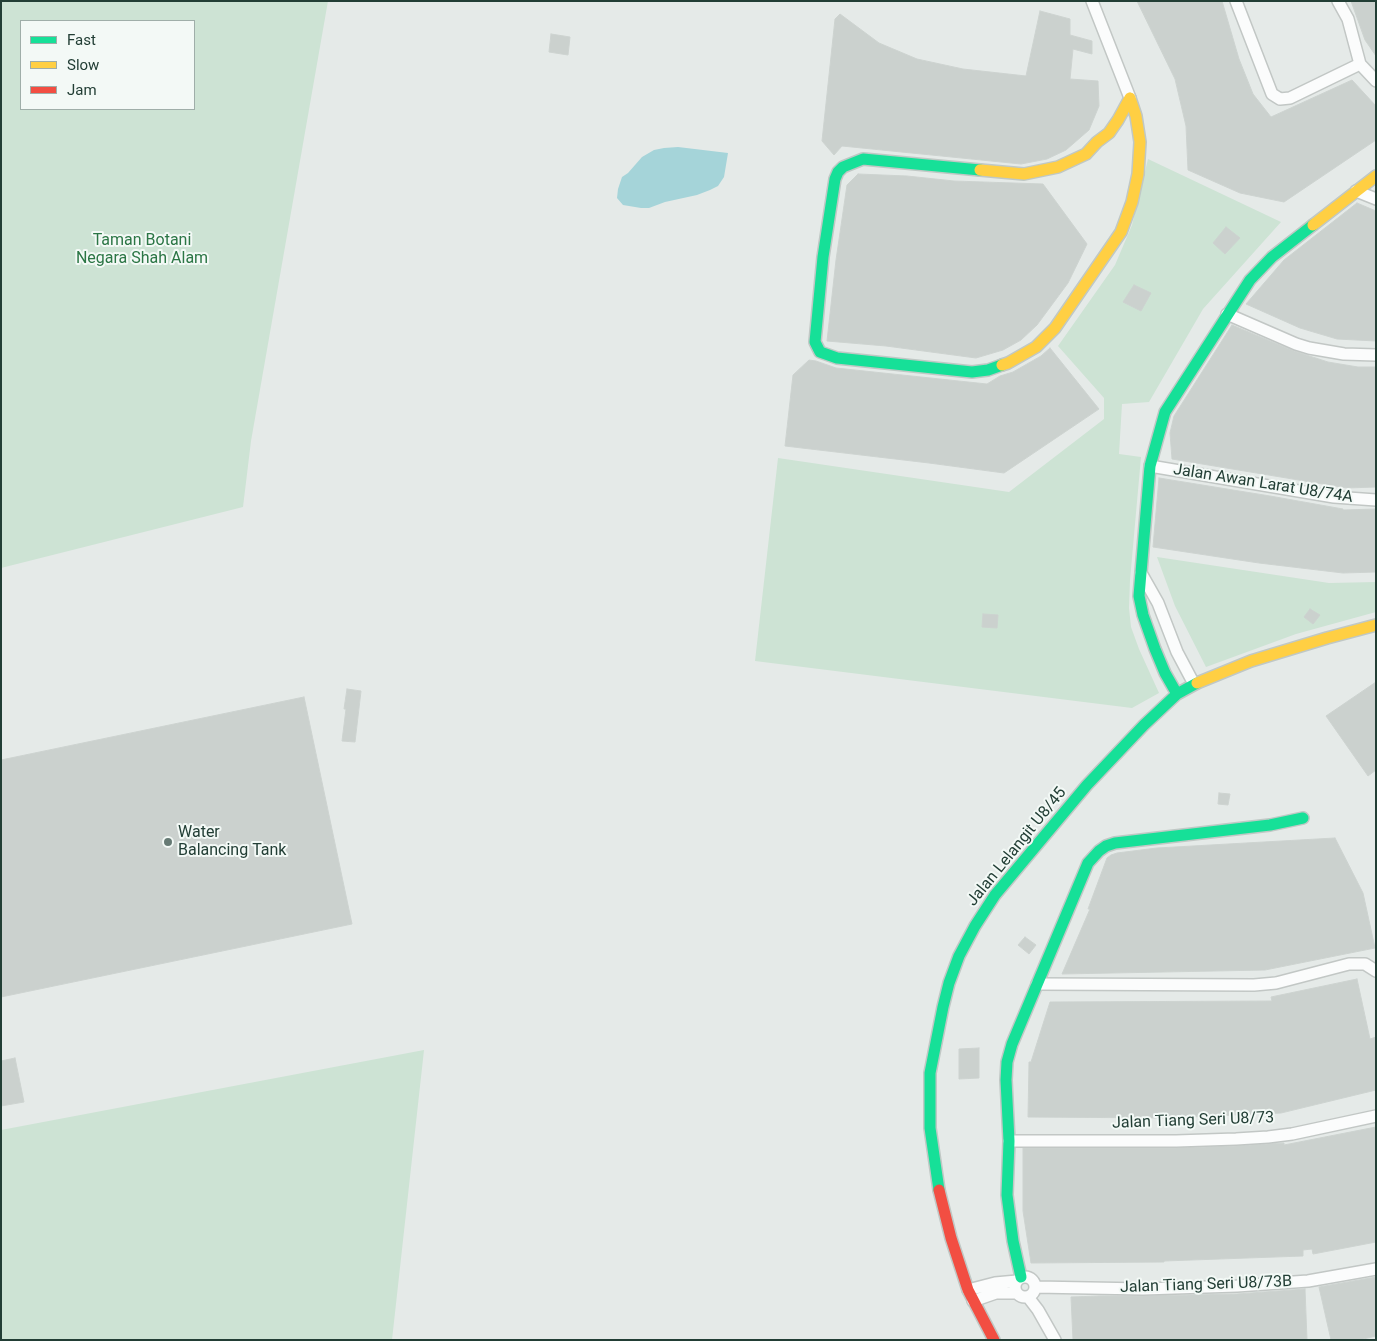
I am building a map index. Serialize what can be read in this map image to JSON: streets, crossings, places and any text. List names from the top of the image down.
{
  "streets": {
    "street": [
      "Jalan Awan Larat U8/74A",
      "Jalan Lelangit U8/45",
      "Jalan Tiang Seri U8/73",
      "Jalan Tiang Seri U8/73B"
    ]
  },
  "parks": ["Taman Botani Negara Shah Alam"],
  "places": ["Water Balancing Tank"],
  "legend": ["Fast", "Slow", "Jam"]
}
